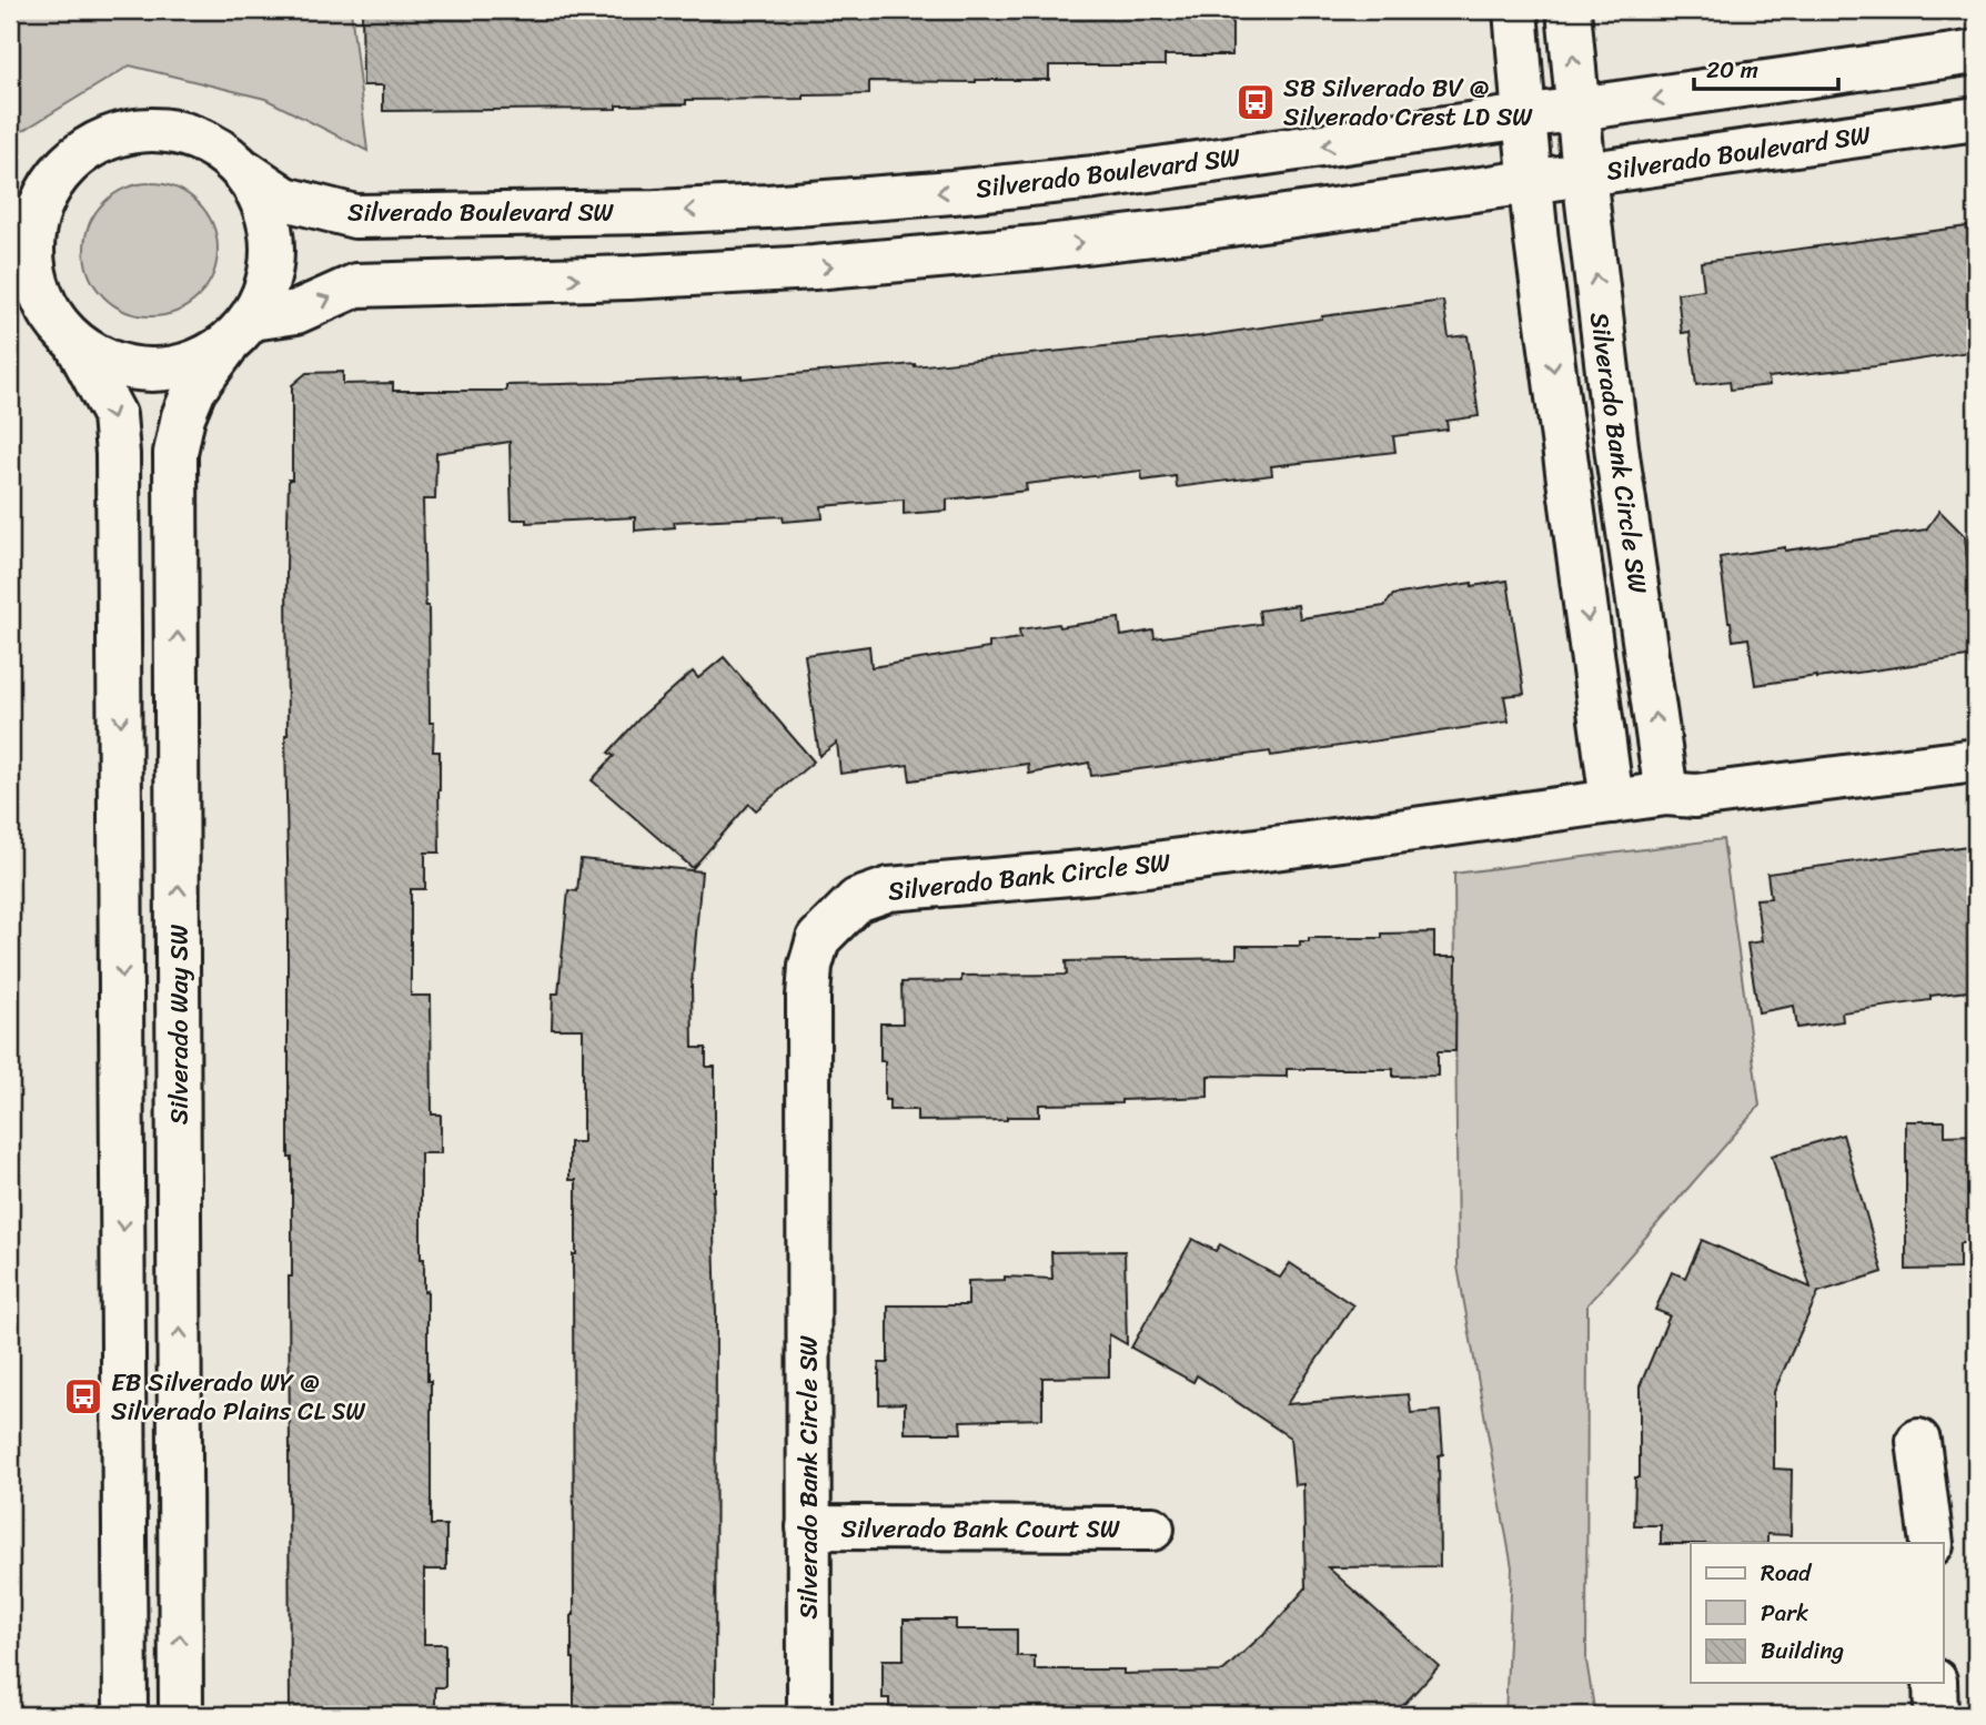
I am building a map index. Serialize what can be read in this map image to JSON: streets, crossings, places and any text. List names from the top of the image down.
{
  "streets": {
    "street": [
      "Silverado Boulevard SW",
      "Silverado Bank Circle SW",
      "Silverado Way SW",
      "Silverado Bank Court SW"
    ]
  },
  "crossings": [
    ["Silverado Boulevard SW", "Silverado Bank Circle SW"],
    ["Silverado Boulevard SW", "Silverado Way SW"],
    ["Silverado Bank Circle SW", "Silverado Bank Court SW"]
  ],
  "places": {
    "bus stop": ["SB Silverado BV @ Silverado Crest LD SW", "EB Silverado WY @ Silverado Plains CL SW"]
  },
  "legend": ["Road", "Park", "Building"],
  "scale_bar": "20 m"
}
